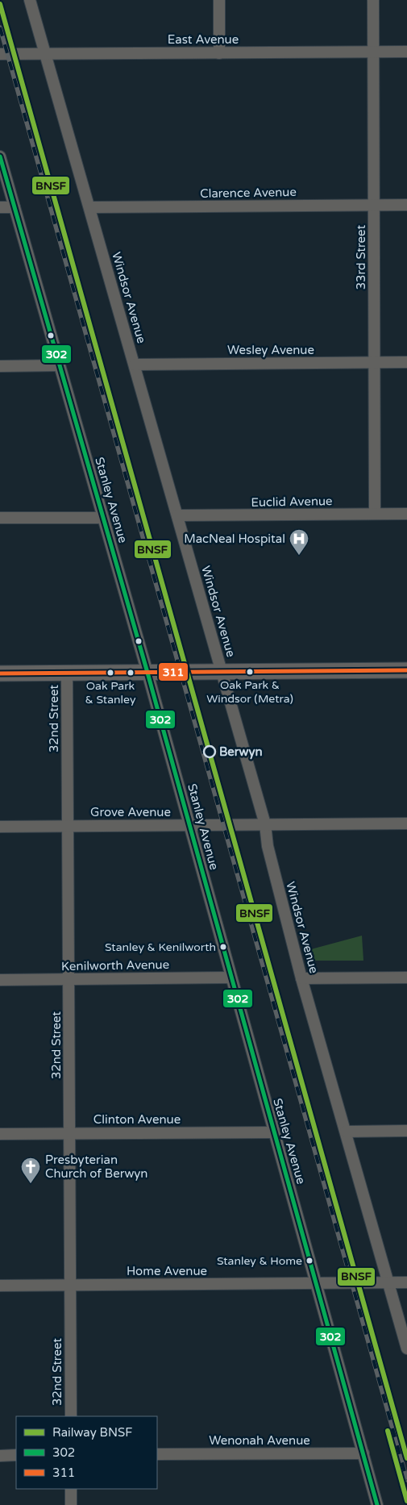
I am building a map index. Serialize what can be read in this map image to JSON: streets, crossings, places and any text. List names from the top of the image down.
{
  "streets": {
    "street": [
      "East Avenue",
      "Clarence Avenue",
      "33rd Street",
      "Windsor Avenue",
      "Wesley Avenue",
      "Stanley Avenue",
      "Euclid Avenue",
      "32nd Street",
      "Grove Avenue",
      "Kenilworth Avenue",
      "Clinton Avenue",
      "Home Avenue",
      "Wenonah Avenue"
    ]
  },
  "crossings": [
    ["East Avenue", "33rd Street"],
    ["East Avenue", "Windsor Avenue"],
    ["Clarence Avenue", "33rd Street"],
    ["Clarence Avenue", "Windsor Avenue"],
    ["33rd Street", "Wesley Avenue"],
    ["33rd Street", "Euclid Avenue"],
    ["Windsor Avenue", "Wesley Avenue"],
    ["Windsor Avenue", "Euclid Avenue"],
    ["Windsor Avenue", "Grove Avenue"],
    ["Windsor Avenue", "Home Avenue"],
    ["Stanley Avenue", "Grove Avenue"],
    ["Stanley Avenue", "Kenilworth Avenue"],
    ["Stanley Avenue", "Clinton Avenue"],
    ["Stanley Avenue", "Home Avenue"],
    ["Stanley Avenue", "Wenonah Avenue"],
    ["32nd Street", "Grove Avenue"],
    ["32nd Street", "Kenilworth Avenue"],
    ["32nd Street", "Clinton Avenue"],
    ["32nd Street", "Home Avenue"]
  ],
  "places": {
    "hospital": ["MacNeal Hospital"],
    "other": [
      "Oak Park & Windsor (Metra)",
      "Oak Park & Stanley",
      "Berwyn",
      "Stanley & Kenilworth",
      "Stanley & Home"
    ],
    "church": ["Presbyterian Church of Berwyn"]
  },
  "lines": ["rail line BNSF", "transit line 302", "transit line 311"],
  "legend": ["Railway BNSF", "302", "311"]
}
